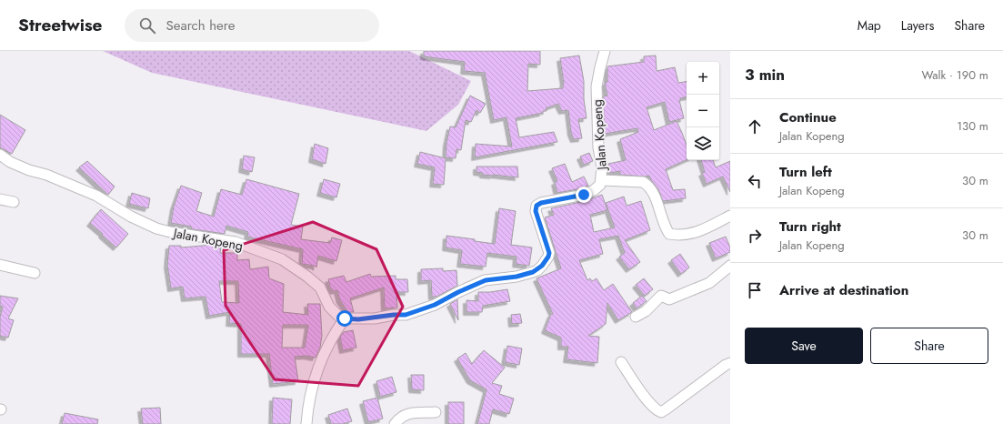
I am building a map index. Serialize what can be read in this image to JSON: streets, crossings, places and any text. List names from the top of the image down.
{
  "streets": {
    "street": ["Jalan Kopeng"]
  },
  "page": {
    "header": "Streetwise",
    "search": "Search here",
    "nav": ["Map", "Layers", "Share"],
    "heading": ["3 min", "Walk · 190 m"],
    "map_buttons": ["+", "−"],
    "list": [
      ["Continue", "Jalan Kopeng", "130 m"],
      ["Turn left", "Jalan Kopeng", "30 m"],
      ["Turn right", "Jalan Kopeng", "30 m"],
      "Arrive at destination"
    ],
    "buttons": ["Save", "Share"]
  }
}
